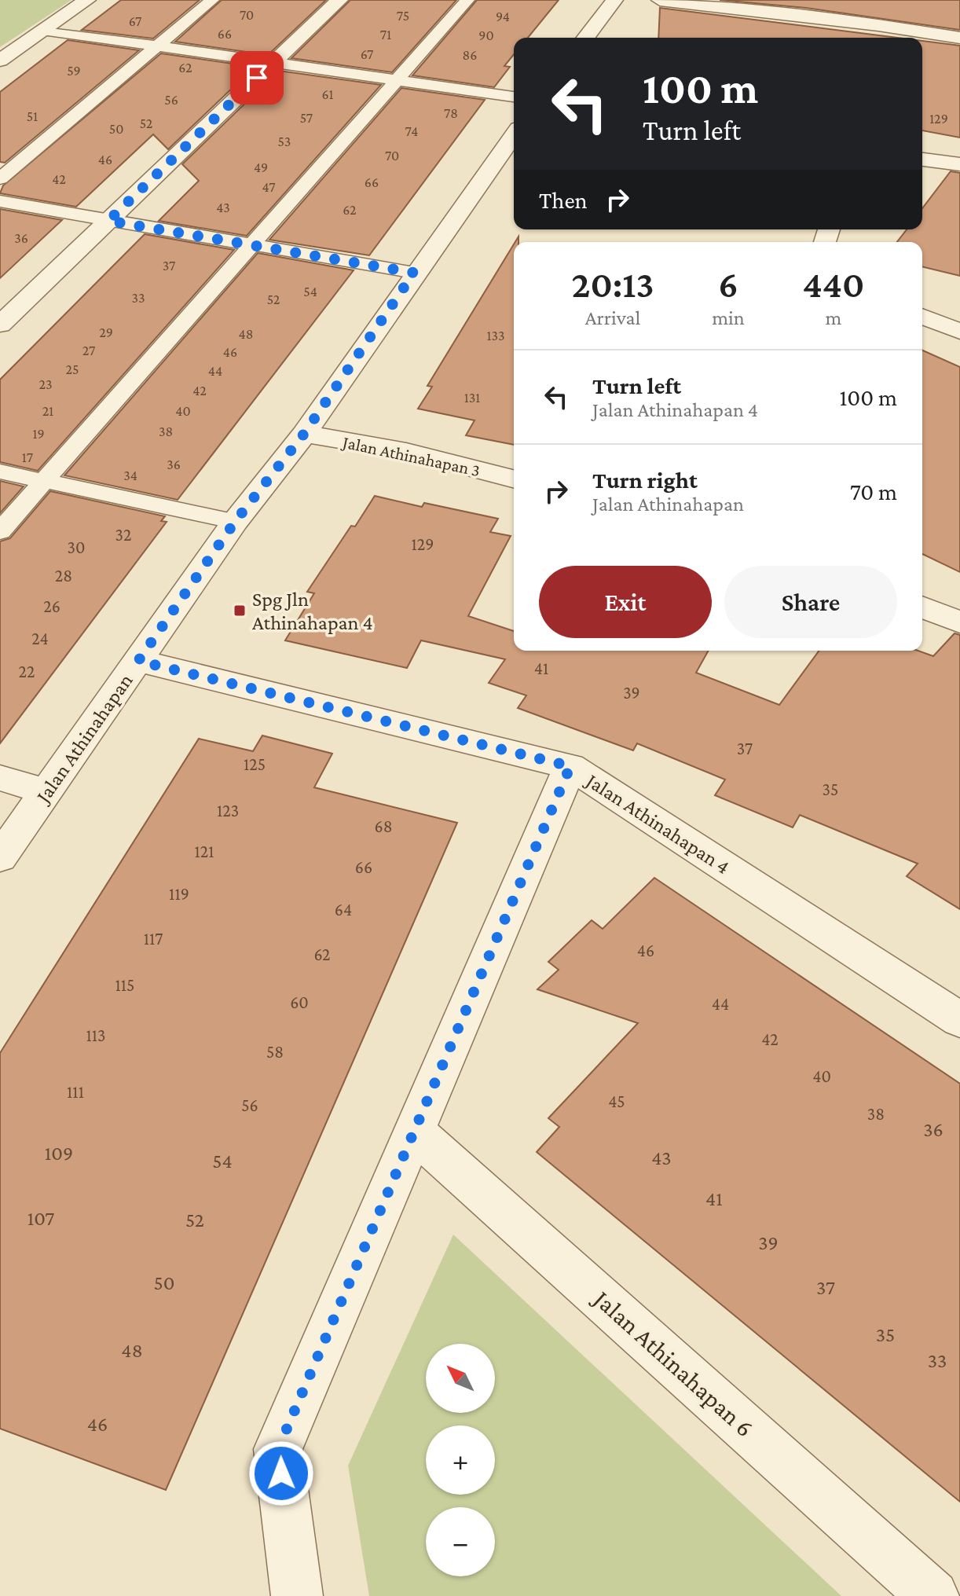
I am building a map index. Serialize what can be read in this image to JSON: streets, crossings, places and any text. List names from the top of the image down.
{
  "streets": {
    "street": [
      "Jalan Athinahapan 3",
      "Jalan Athinahapan",
      "Jalan Athinahapan 4",
      "Jalan Athinahapan 6"
    ]
  },
  "crossings": [
    ["Jalan Athinahapan 3", "Jalan Athinahapan"],
    ["Jalan Athinahapan", "Jalan Athinahapan 4"]
  ],
  "places": {
    "transit": ["Spg Jln Athinahapan 4"]
  },
  "house_numbers": [
    "70",
    "75",
    "94",
    "67",
    "66",
    "71",
    "90",
    "67",
    "86",
    "62",
    "59",
    "61",
    "56",
    "78",
    "51",
    "57",
    "129",
    "52",
    "50",
    "74",
    "53",
    "70",
    "46",
    "49",
    "42",
    "66",
    "47",
    "43",
    "62",
    "36",
    "37",
    "54",
    "33",
    "52",
    "29",
    "48",
    "133",
    "27",
    "46",
    "25",
    "44",
    "23",
    "42",
    "131",
    "21",
    "40",
    "38",
    "19",
    "17",
    "36",
    "34",
    "32",
    "129",
    "30",
    "28",
    "26",
    "24",
    "41",
    "22",
    "39",
    "37",
    "125",
    "35",
    "123",
    "68",
    "121",
    "66",
    "119",
    "64",
    "117",
    "46",
    "62",
    "115",
    "60",
    "44",
    "113",
    "42",
    "58",
    "40",
    "111",
    "45",
    "56",
    "38",
    "36",
    "109",
    "43",
    "54",
    "41",
    "107",
    "52",
    "39",
    "50",
    "37",
    "35",
    "48",
    "33",
    "46"
  ],
  "north": "top left",
  "page": {
    "turn": ["100 m", "Turn left"],
    "then": "Then",
    "eta": [
      "20:13",
      "Arrival",
      "6",
      "min",
      "440",
      "m"
    ],
    "list": [
      {
        "name": "Turn left",
        "note": "Jalan Athinahapan 4",
        "value": "100 m"
      },
      {
        "name": "Turn right",
        "note": "Jalan Athinahapan",
        "value": "70 m"
      }
    ],
    "buttons": ["Exit", "Share"],
    "map_buttons": ["+", "−"]
  }
}
